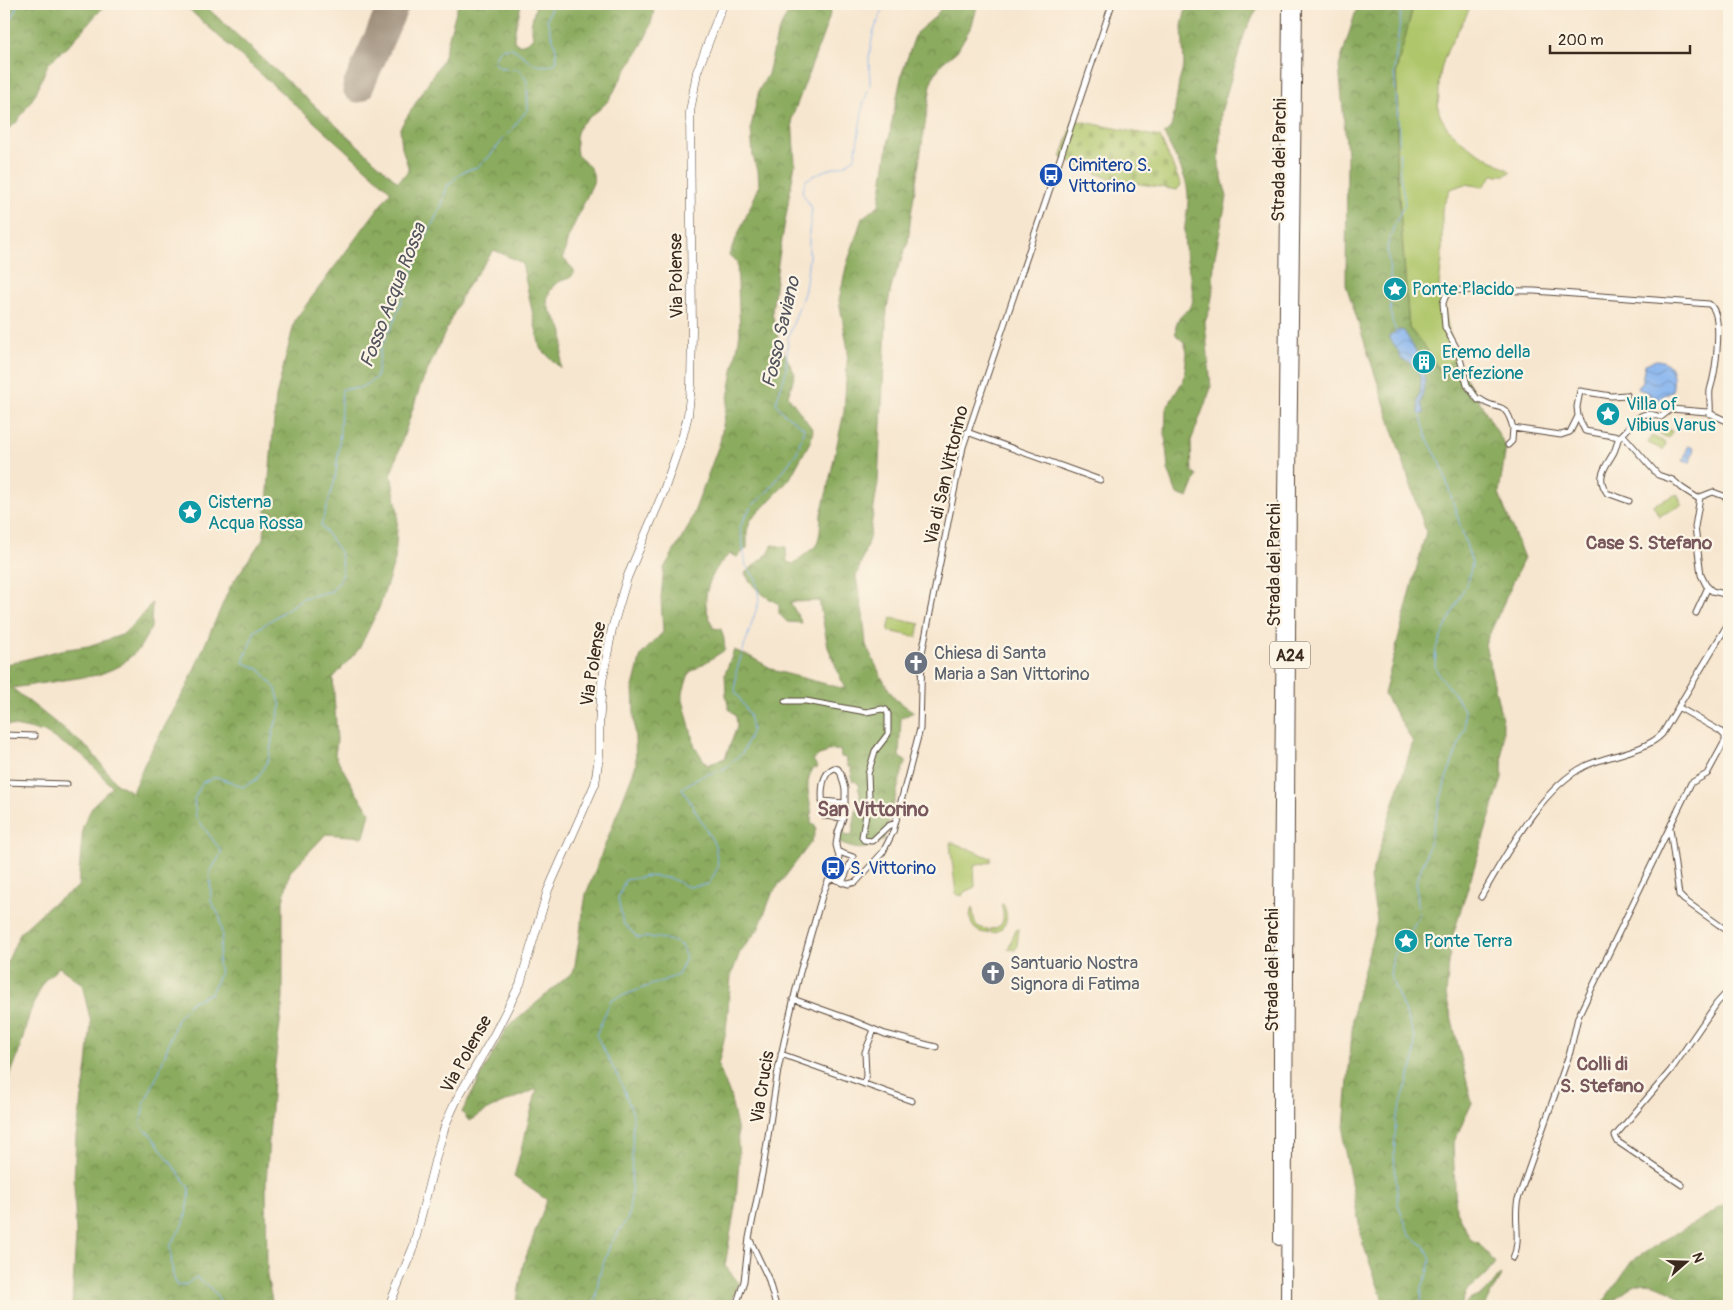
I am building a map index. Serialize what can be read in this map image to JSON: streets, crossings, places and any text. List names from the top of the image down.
{
  "streets": {
    "highway": ["Strada dei Parchi", "A24"],
    "street": ["Via Polense", "Via di San Vittorino", "Via Crucis"]
  },
  "districts": ["Case S. Stefano", "San Vittorino", "Colli di S. Stefano"],
  "water": ["Fosso Acqua Rossa", "Fosso Saviano"],
  "places": {
    "bus stop": ["Cimitero S. Vittorino", "S. Vittorino"],
    "place": [
      "Ponte Placido",
      "Villa of Vibius Varus",
      "Cisterna Acqua Rossa",
      "Ponte Terra"
    ],
    "building": ["Eremo della Perfezione"],
    "church": ["Chiesa di Santa Maria a San Vittorino", "Santuario Nostra Signora di Fatima"]
  },
  "scale_bar": "200 m",
  "north": "right"
}
